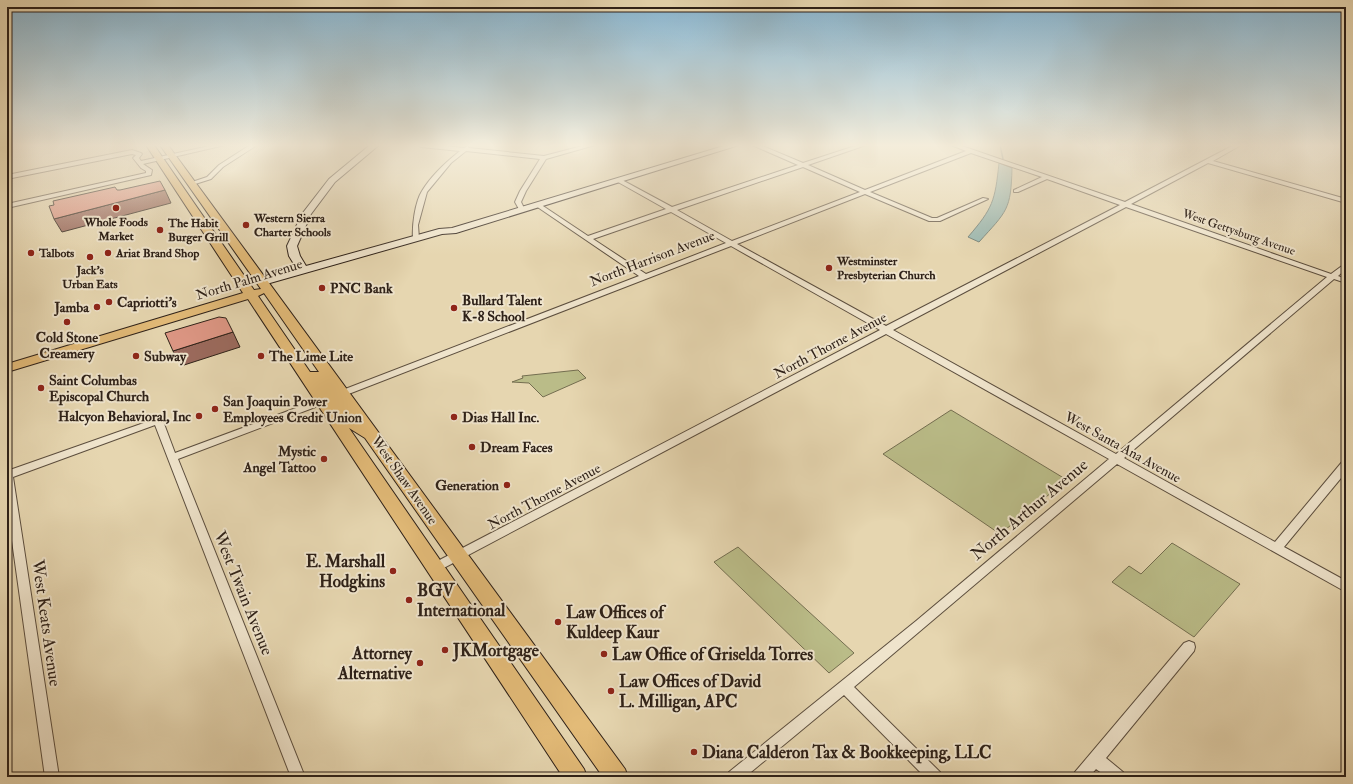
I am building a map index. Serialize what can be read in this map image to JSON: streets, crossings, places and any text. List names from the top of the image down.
{
  "streets": {
    "main road": ["North Palm Avenue", "West Shaw Avenue"],
    "street": [
      "West Gettysburg Avenue",
      "North Harrison Avenue",
      "North Thorne Avenue",
      "West Santa Ana Avenue",
      "North Arthur Avenue",
      "West Twain Avenue",
      "West Keats Avenue"
    ]
  },
  "crossings": [
    ["West Gettysburg Avenue", "North Thorne Avenue"],
    ["West Gettysburg Avenue", "North Arthur Avenue"],
    ["North Harrison Avenue", "West Santa Ana Avenue"],
    ["North Harrison Avenue", "West Shaw Avenue"],
    ["North Palm Avenue", "West Shaw Avenue"],
    ["North Thorne Avenue", "West Santa Ana Avenue"],
    ["North Thorne Avenue", "West Shaw Avenue"],
    ["West Santa Ana Avenue", "North Arthur Avenue"],
    ["West Twain Avenue", "West Keats Avenue"]
  ],
  "places": [
    "Whole Foods Market",
    "Western Sierra Charter Schools",
    "The Habit Burger Grill",
    "Talbots",
    "Ariat Brand Shop",
    "Jack's Urban Eats",
    "Westminster Presbyterian Church",
    "PNC Bank",
    "Capriotti's",
    "Jamba",
    "Bullard Talent K-8 School",
    "Cold Stone Creamery",
    "Subway",
    "The Lime Lite",
    "Saint Columbas Episcopal Church",
    "San Joaquin Power Employees Credit Union",
    "Halcyon Behavioral, Inc",
    "Dias Hall Inc.",
    "Dream Faces",
    "Mystic Angel Tattoo",
    "Generation",
    "E. Marshall Hodgkins",
    "BGV International",
    "Law Offices of Kuldeep Kaur",
    "JKMortgage",
    "Law Office of Griselda Torres",
    "Attorney Alternative",
    "Law Offices of David L. Milligan, APC",
    "Diana Calderon Tax & Bookkeeping, LLC"
  ]
}
